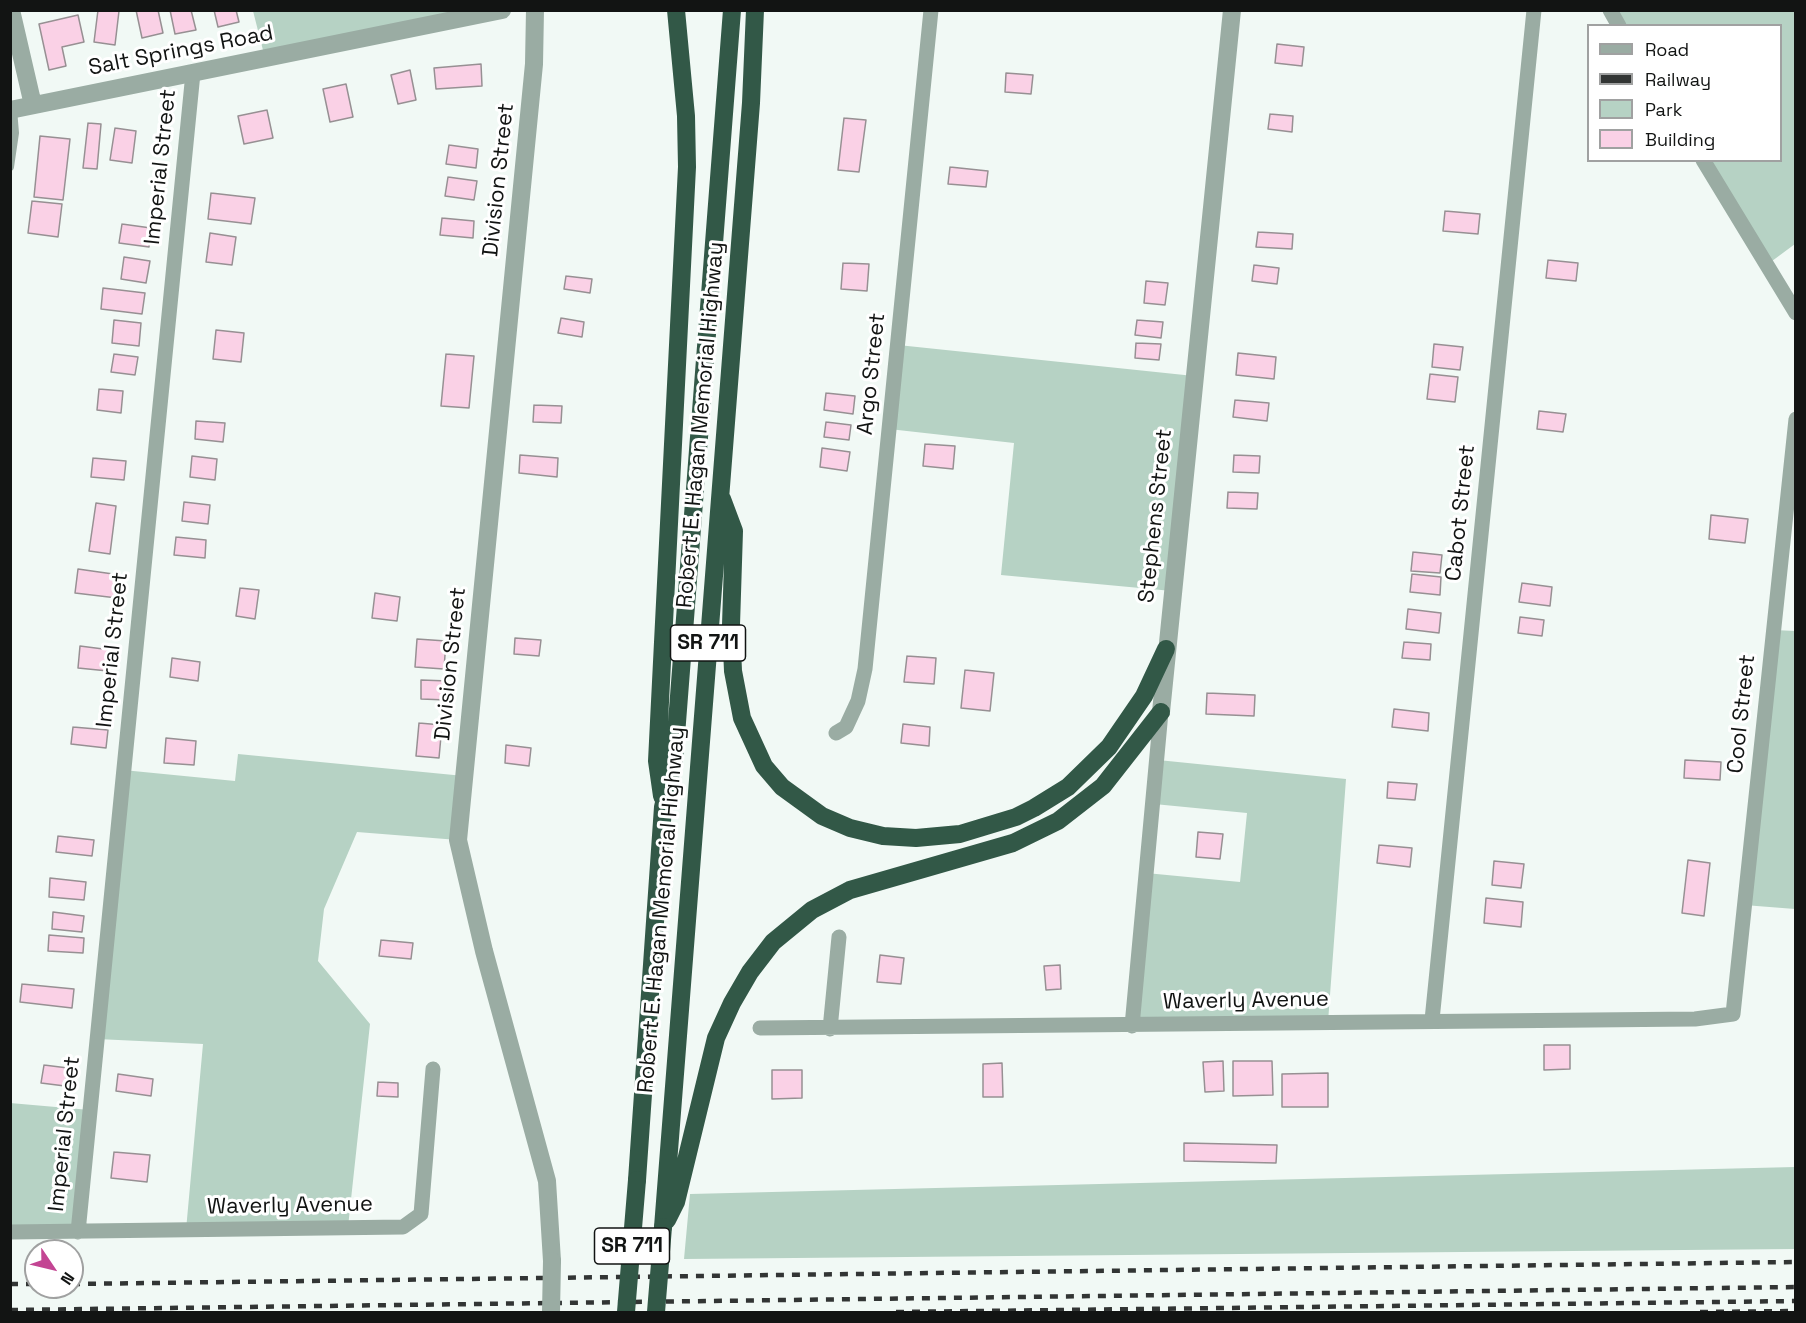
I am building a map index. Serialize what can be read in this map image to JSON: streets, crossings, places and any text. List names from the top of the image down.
{
  "streets": {
    "highway": ["Robert E. Hagan Memorial Highway", "SR 711"],
    "street": [
      "Salt Springs Road",
      "Imperial Street",
      "Division Street",
      "Argo Street",
      "Cabot Street",
      "Stephens Street",
      "Cool Street",
      "Waverly Avenue"
    ]
  },
  "crossings": [
    ["Salt Springs Road", "Imperial Street"],
    ["Imperial Street", "Waverly Avenue"],
    ["Robert E. Hagan Memorial Highway", "SR 711"],
    ["Cabot Street", "Waverly Avenue"],
    ["Stephens Street", "Waverly Avenue"],
    ["Cool Street", "Waverly Avenue"]
  ],
  "legend": [
    "Road",
    "Railway",
    "Park",
    "Building"
  ],
  "north": "bottom right"
}
